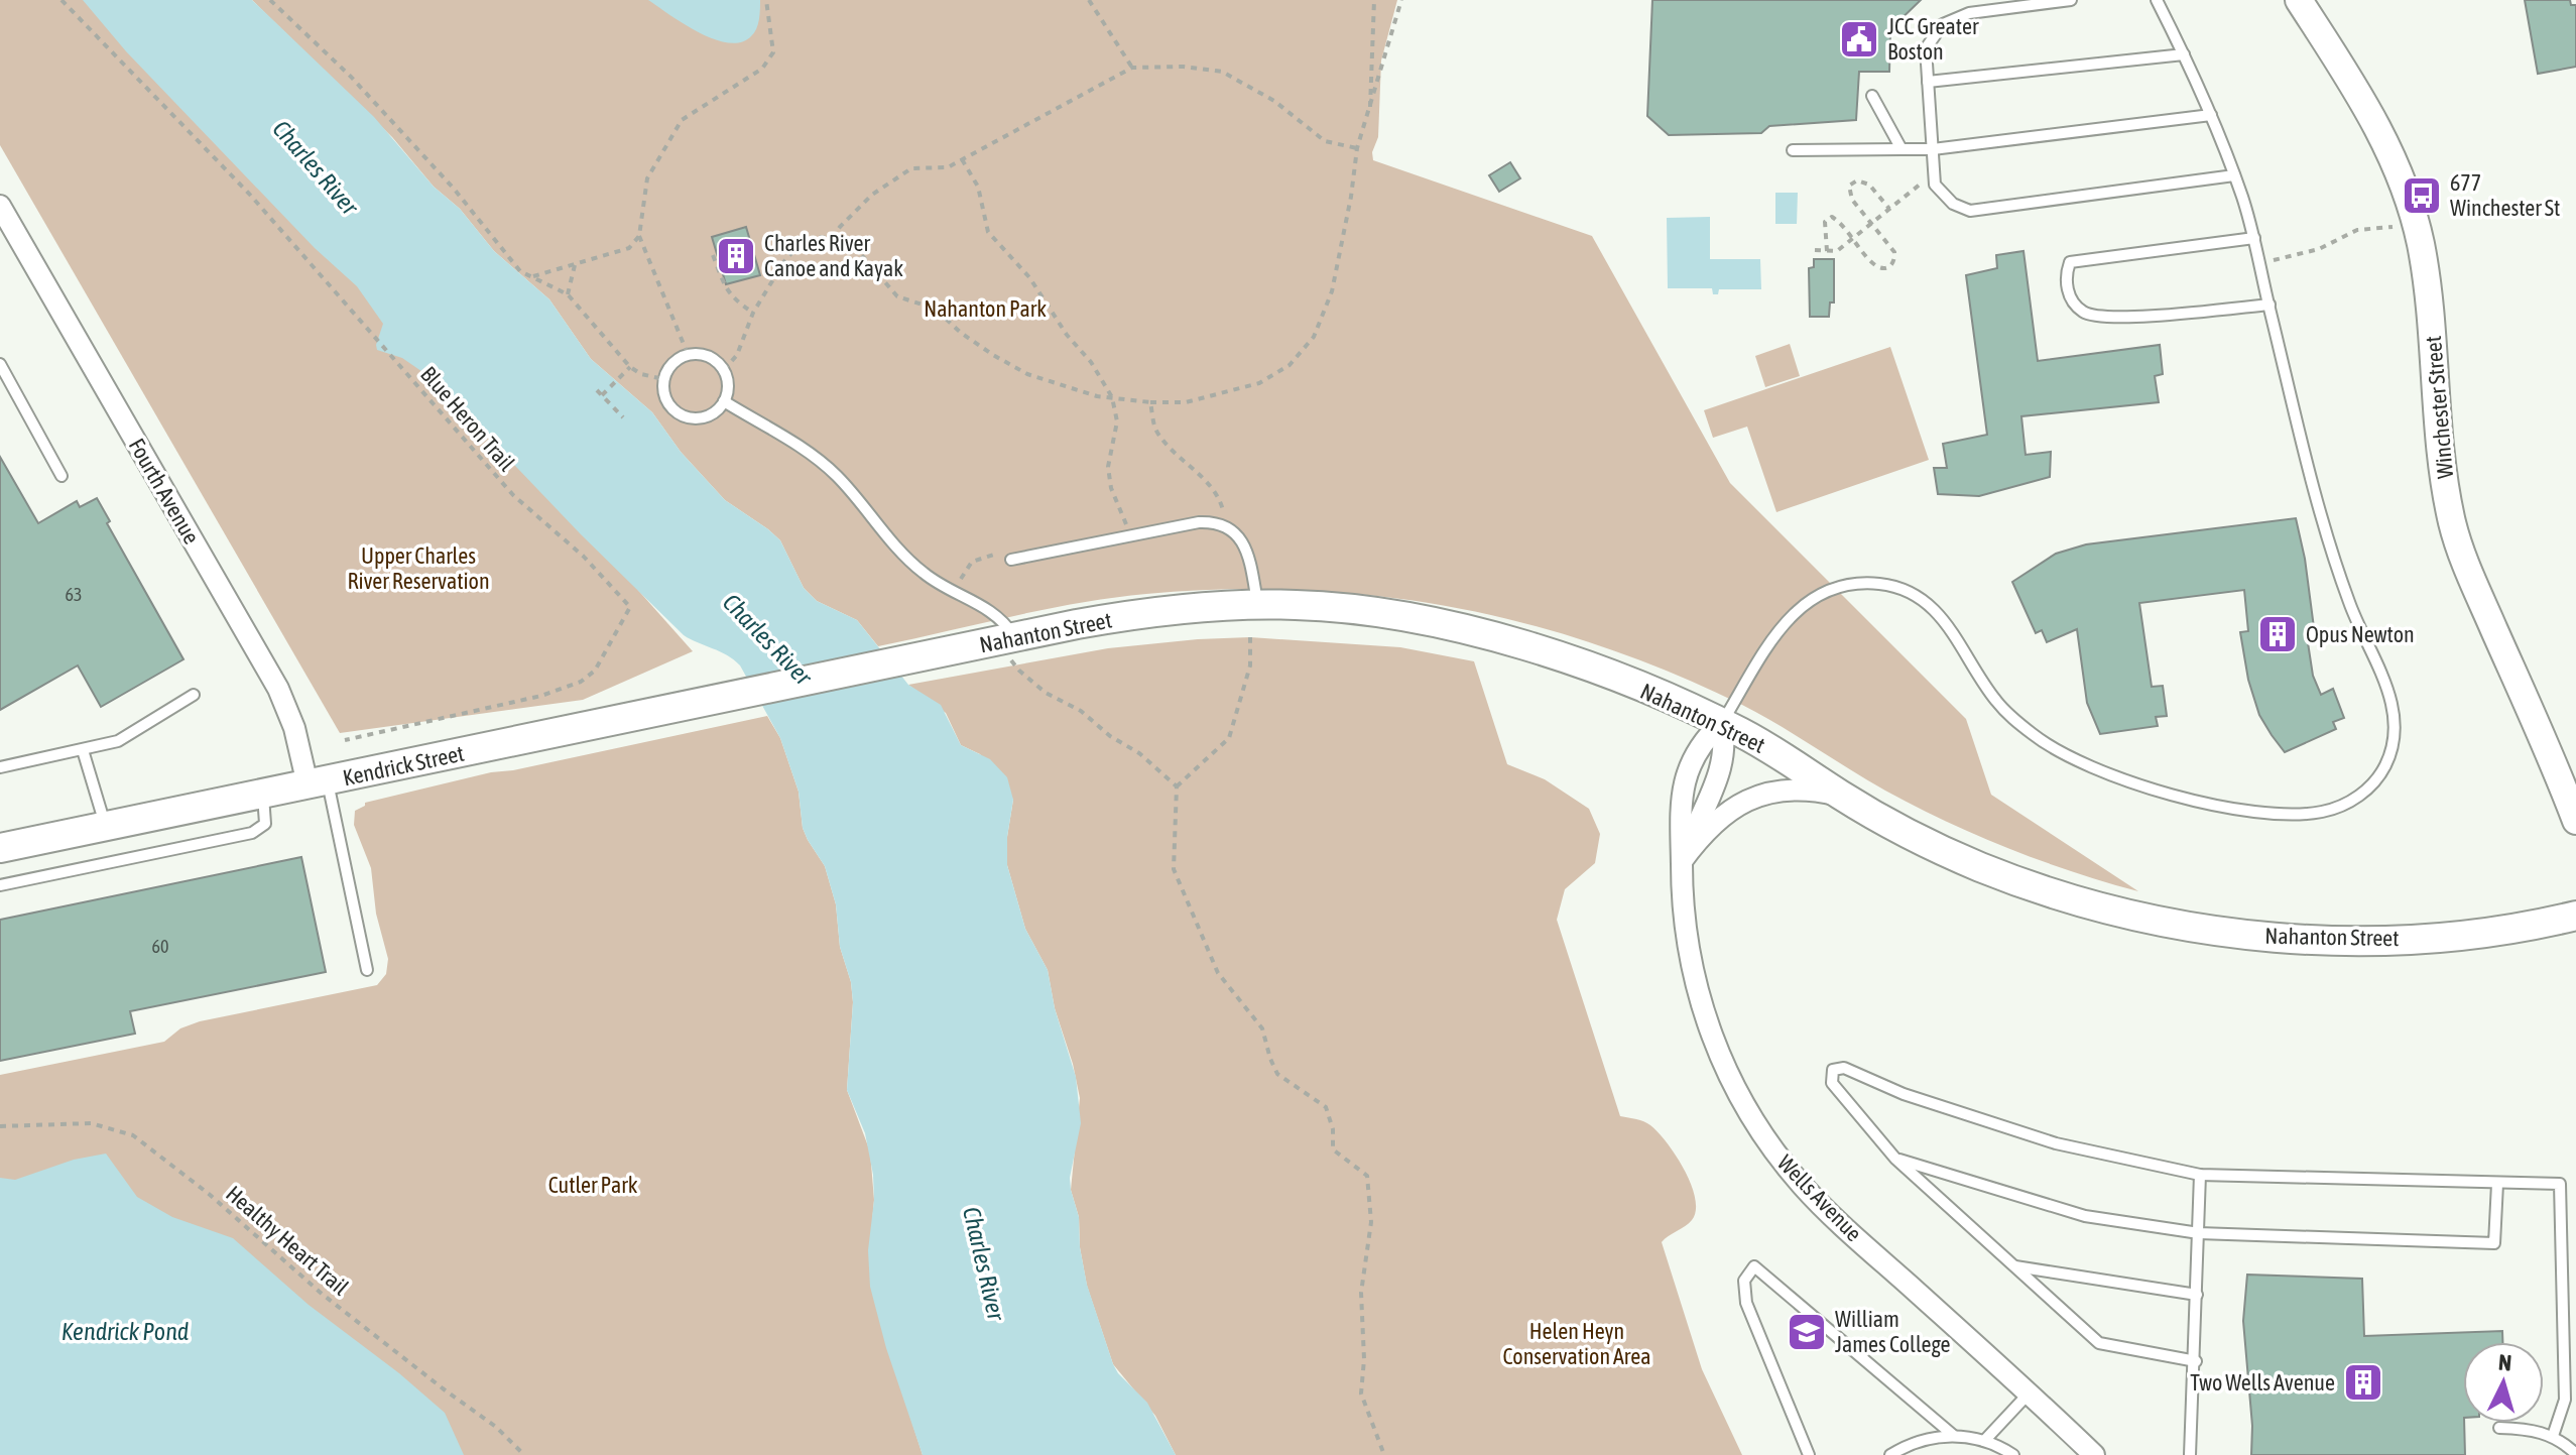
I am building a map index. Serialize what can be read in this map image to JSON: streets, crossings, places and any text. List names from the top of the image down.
{
  "streets": {
    "main road": ["Nahanton Street", "Kendrick Street"],
    "street": ["Winchester Street", "Fourth Avenue", "Wells Avenue"],
    "path": ["Blue Heron Trail", "Healthy Heart Trail"]
  },
  "crossings": [
    ["Fourth Avenue", "Kendrick Street"],
    ["Nahanton Street", "Kendrick Street"],
    ["Nahanton Street", "Wells Avenue"]
  ],
  "water": ["Charles River", "Kendrick Pond"],
  "parks": [
    "Nahanton Park",
    "Upper Charles River Reservation",
    "Cutler Park",
    "Helen Heyn Conservation Area"
  ],
  "places": {
    "public building": ["JCC Greater Boston"],
    "bus stop": ["677 Winchester St"],
    "building": ["Charles River Canoe and Kayak", "Opus Newton", "Two Wells Avenue"],
    "school or university": ["William James College"]
  },
  "house_numbers": ["63", "60"],
  "north": "top"
}
